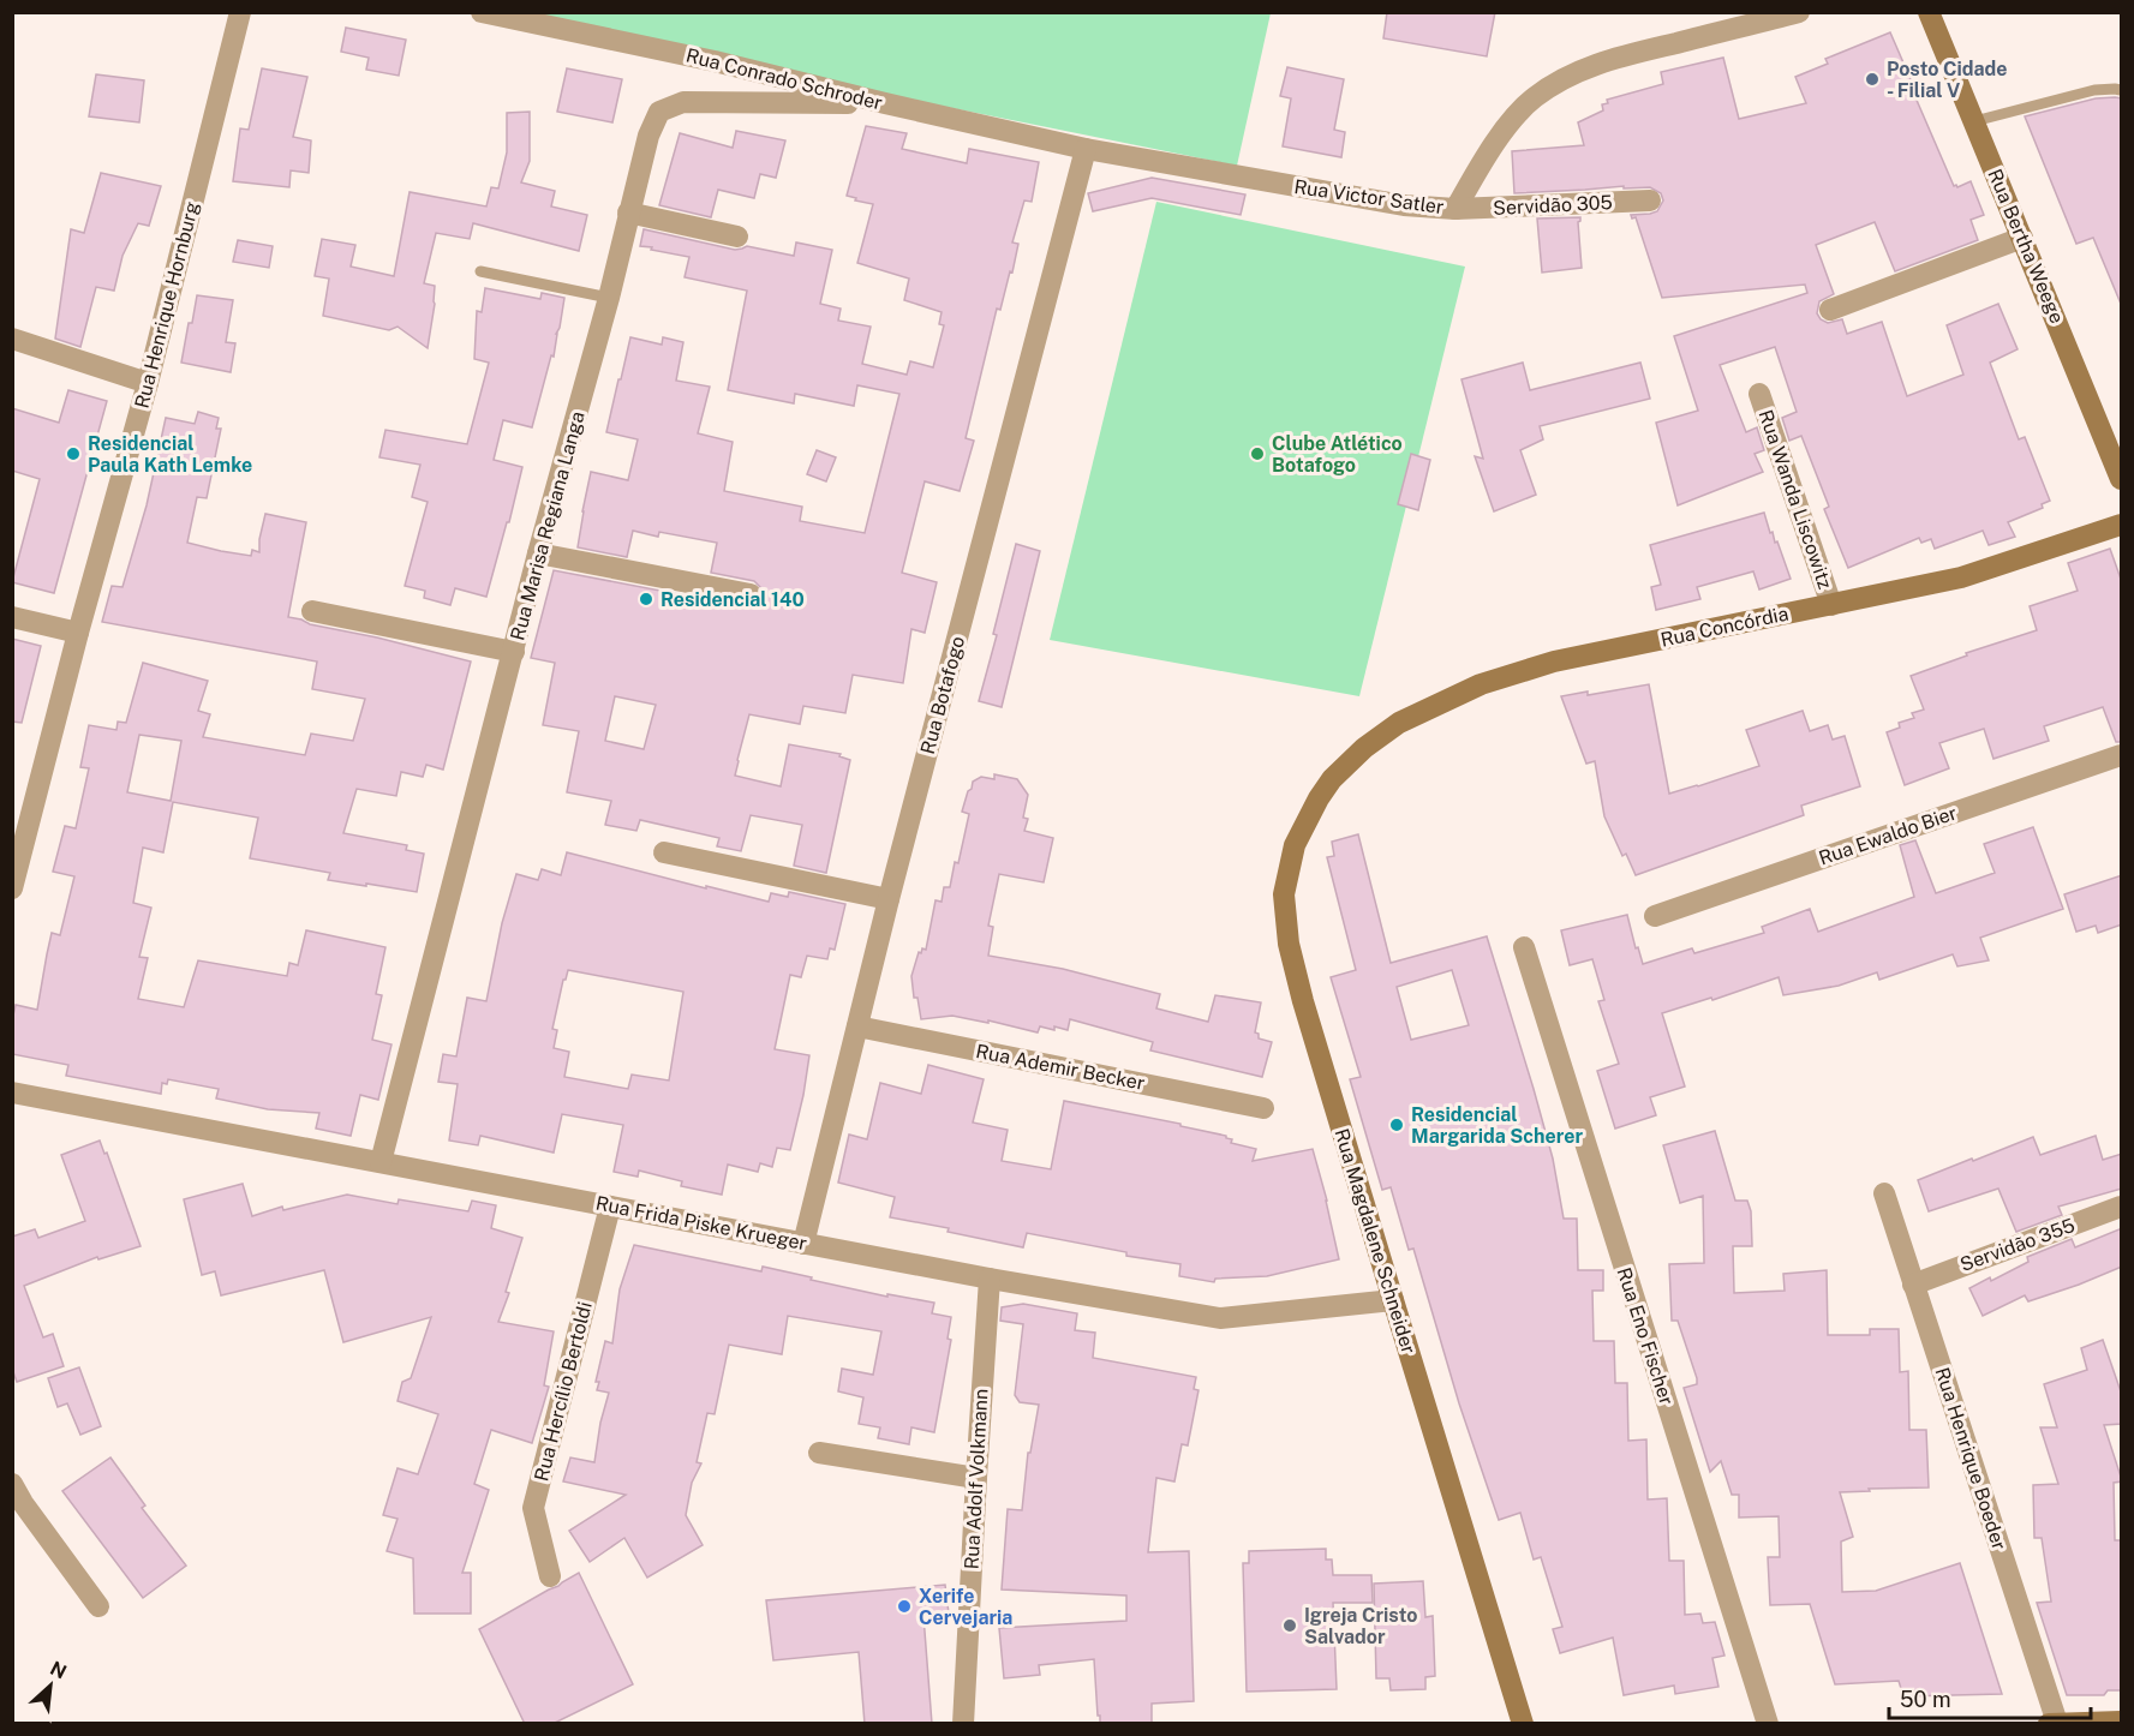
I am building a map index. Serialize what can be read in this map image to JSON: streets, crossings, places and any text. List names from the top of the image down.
{
  "streets": {
    "main road": ["Rua Bertha Weege", "Rua Concórdia", "Rua Magdalene Schneider"],
    "street": [
      "Rua Conrado Schroder",
      "Rua Victor Satler",
      "Servidão 305",
      "Rua Henrique Hornburg",
      "Rua Wanda Liscowitz",
      "Rua Marisa Regiana Langa",
      "Rua Botafogo",
      "Rua Ewaldo Bier",
      "Rua Ademir Becker",
      "Rua Frida Piske Krueger",
      "Servidão 355",
      "Rua Eno Fischer",
      "Rua Hercílio Bertoldi",
      "Rua Henrique Boeder",
      "Rua Adolf Volkmann"
    ]
  },
  "crossings": [
    ["Rua Conrado Schroder", "Rua Victor Satler"],
    ["Rua Conrado Schroder", "Rua Marisa Regiana Langa"],
    ["Rua Conrado Schroder", "Rua Botafogo"],
    ["Rua Victor Satler", "Servidão 305"],
    ["Rua Victor Satler", "Rua Botafogo"],
    ["Rua Wanda Liscowitz", "Rua Concórdia"],
    ["Rua Marisa Regiana Langa", "Rua Frida Piske Krueger"],
    ["Rua Concórdia", "Rua Magdalene Schneider"],
    ["Rua Botafogo", "Rua Ademir Becker"],
    ["Rua Botafogo", "Rua Frida Piske Krueger"],
    ["Rua Frida Piske Krueger", "Rua Magdalene Schneider"],
    ["Rua Frida Piske Krueger", "Rua Hercílio Bertoldi"],
    ["Rua Frida Piske Krueger", "Rua Adolf Volkmann"],
    ["Servidão 355", "Rua Henrique Boeder"]
  ],
  "places": [
    "Posto Cidade - Filial V",
    "Residencial Paula Kath Lemke",
    "Clube Atlético Botafogo",
    "Residencial 140",
    "Residencial Margarida Scherer",
    "Xerife Cervejaria",
    "Igreja Cristo Salvador"
  ],
  "scale_bar": "50 m",
  "north": "top right"
}
